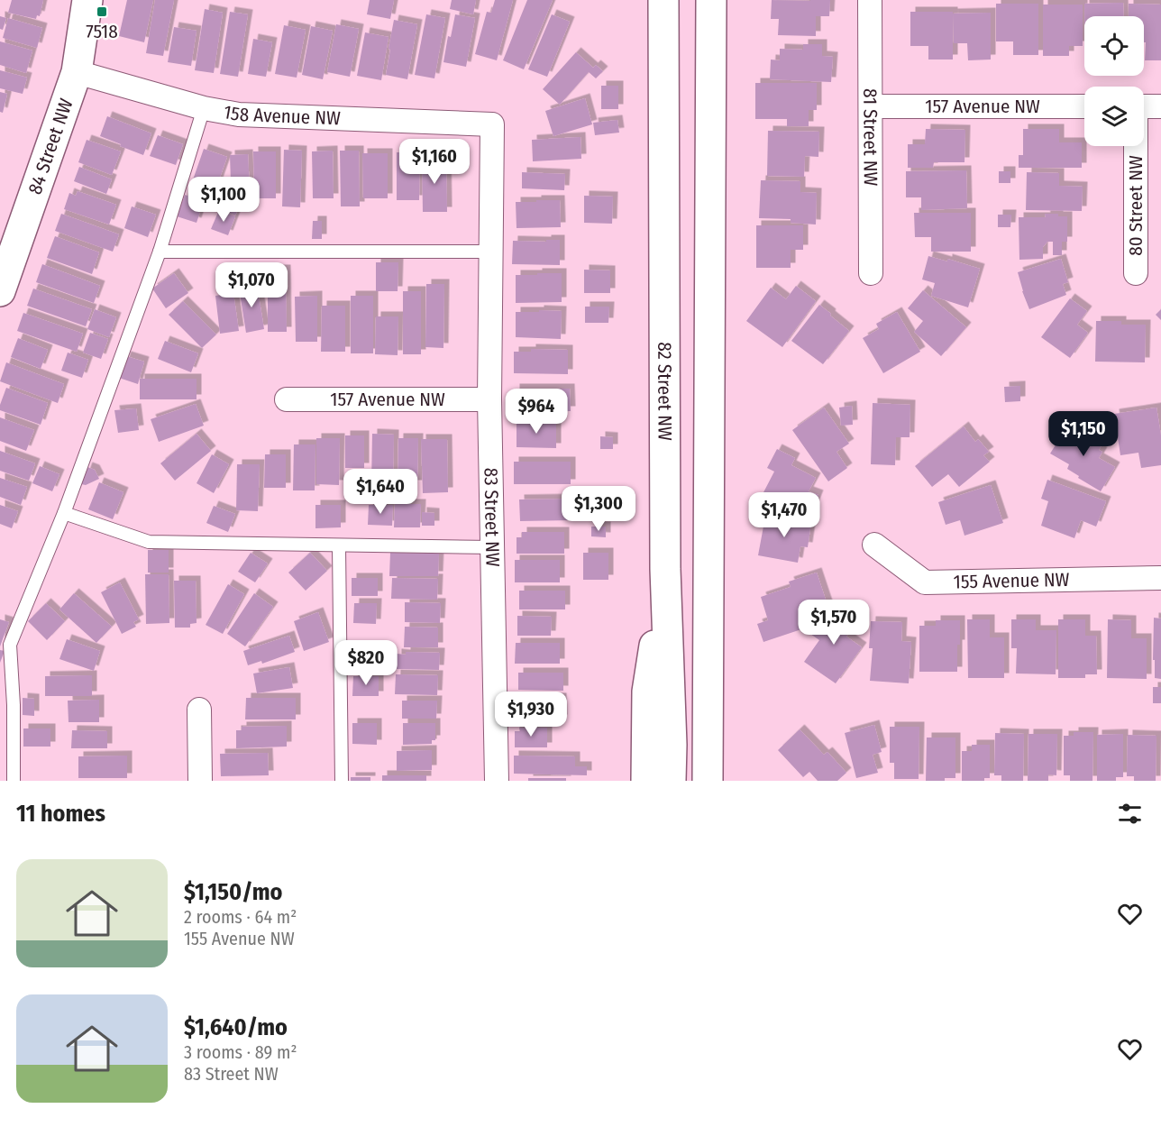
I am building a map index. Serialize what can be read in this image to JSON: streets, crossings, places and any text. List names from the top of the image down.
{
  "streets": {
    "main road": ["84 Street NW", "82 Street NW"],
    "street": [
      "157 Avenue NW",
      "158 Avenue NW",
      "81 Street NW",
      "80 Street NW",
      "83 Street NW",
      "155 Avenue NW"
    ]
  },
  "crossings": [
    ["157 Avenue NW", "81 Street NW"],
    ["157 Avenue NW", "83 Street NW"],
    ["158 Avenue NW", "84 Street NW"],
    ["158 Avenue NW", "83 Street NW"]
  ],
  "places": {
    "transit": ["7518"]
  },
  "page": {
    "price": [
      "$1,160",
      "$1,100",
      "$1,070",
      "$964",
      "$1,150",
      "$1,640",
      "$1,300",
      "$1,470",
      "$1,570",
      "$820",
      "$1,930"
    ],
    "heading": "11 homes",
    "list": [
      {
        "name": "$1,150/mo",
        "note": "2 rooms · 64 m² · 155 Avenue NW"
      },
      {
        "name": "$1,640/mo",
        "note": "3 rooms · 89 m² · 83 Street NW"
      }
    ]
  }
}
